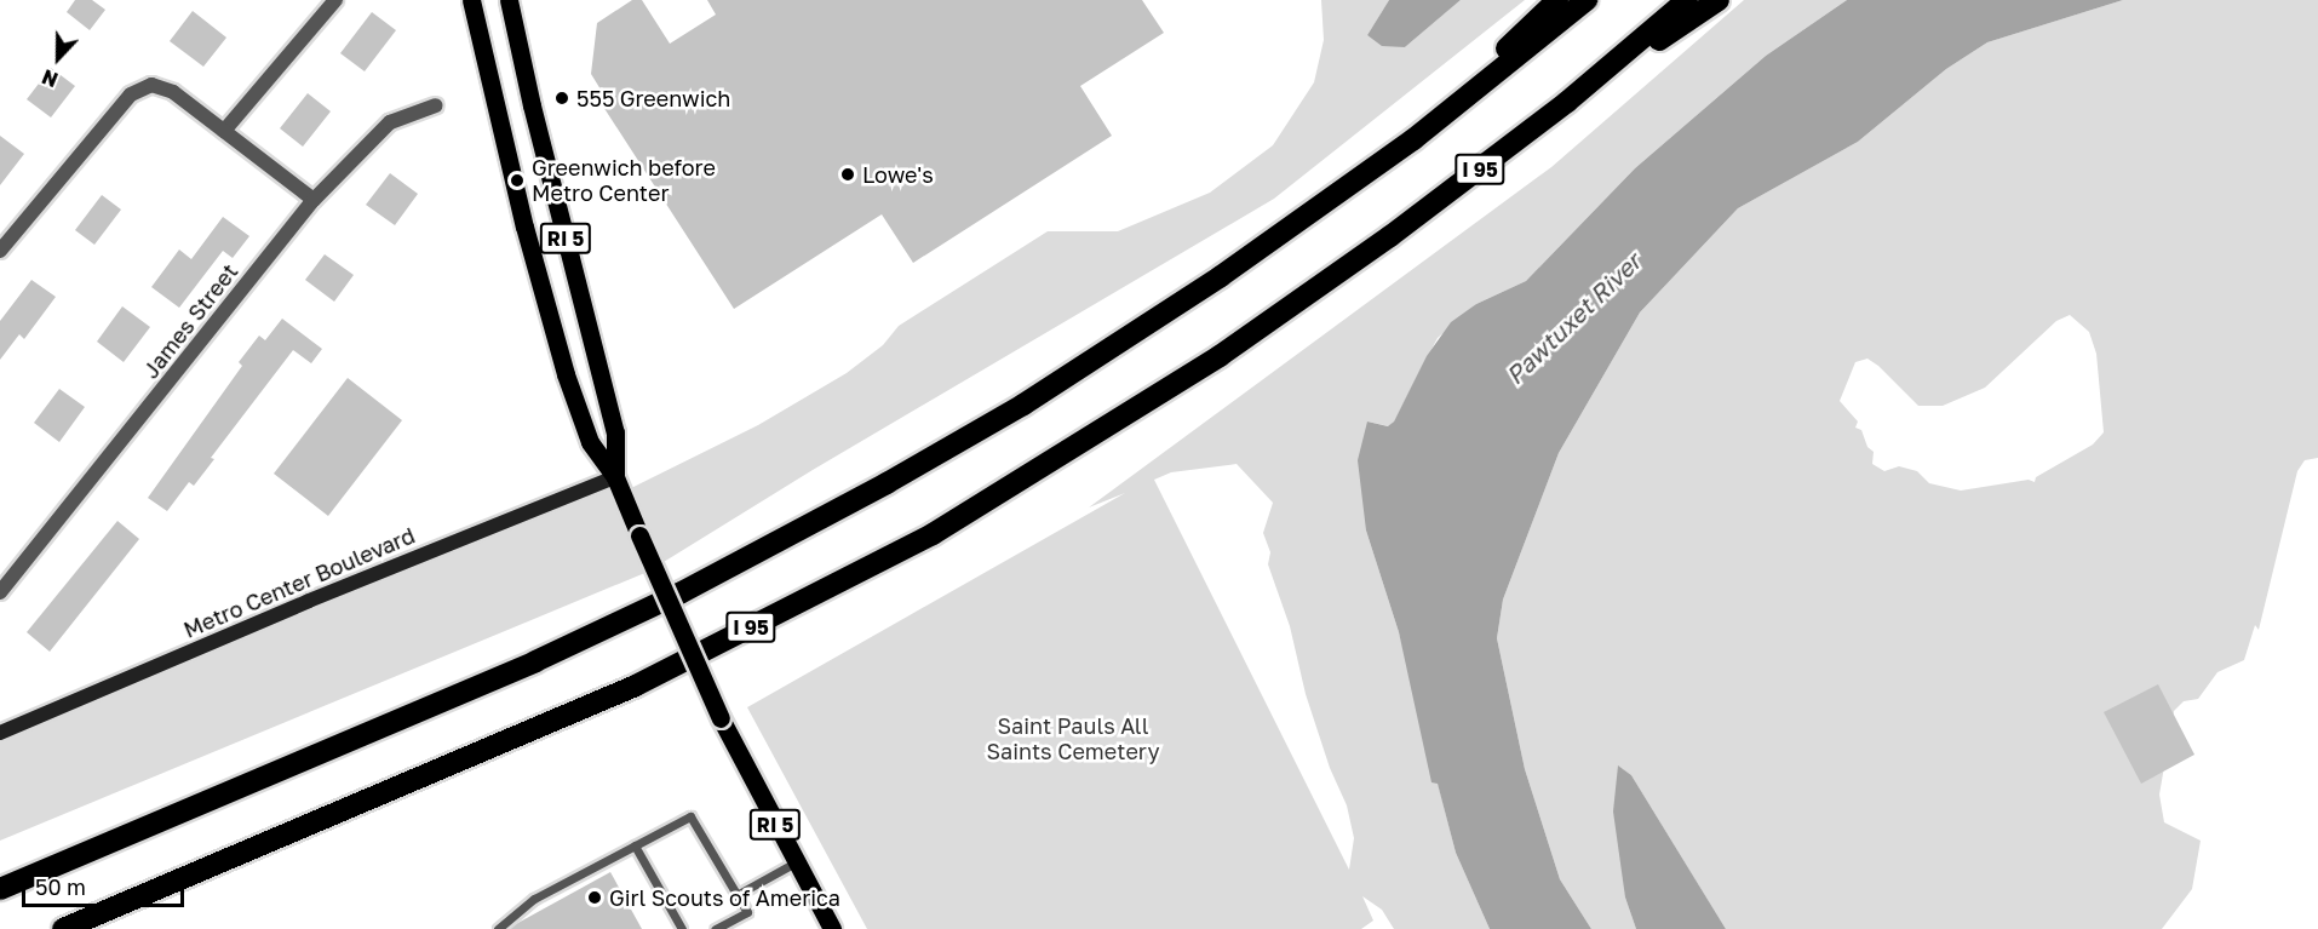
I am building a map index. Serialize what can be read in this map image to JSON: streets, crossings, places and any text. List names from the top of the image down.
{
  "streets": {
    "highway": ["I 95"],
    "main road": ["RI 5"],
    "street": ["James Street", "Metro Center Boulevard"]
  },
  "crossings": [
    ["RI 5", "Metro Center Boulevard"]
  ],
  "water": ["Pawtuxet River"],
  "parks": ["Saint Pauls All Saints Cemetery"],
  "places": [
    "555 Greenwich",
    "Lowe's",
    "Greenwich before Metro Center",
    "Girl Scouts of America"
  ],
  "scale_bar": "50 m",
  "north": "bottom"
}
